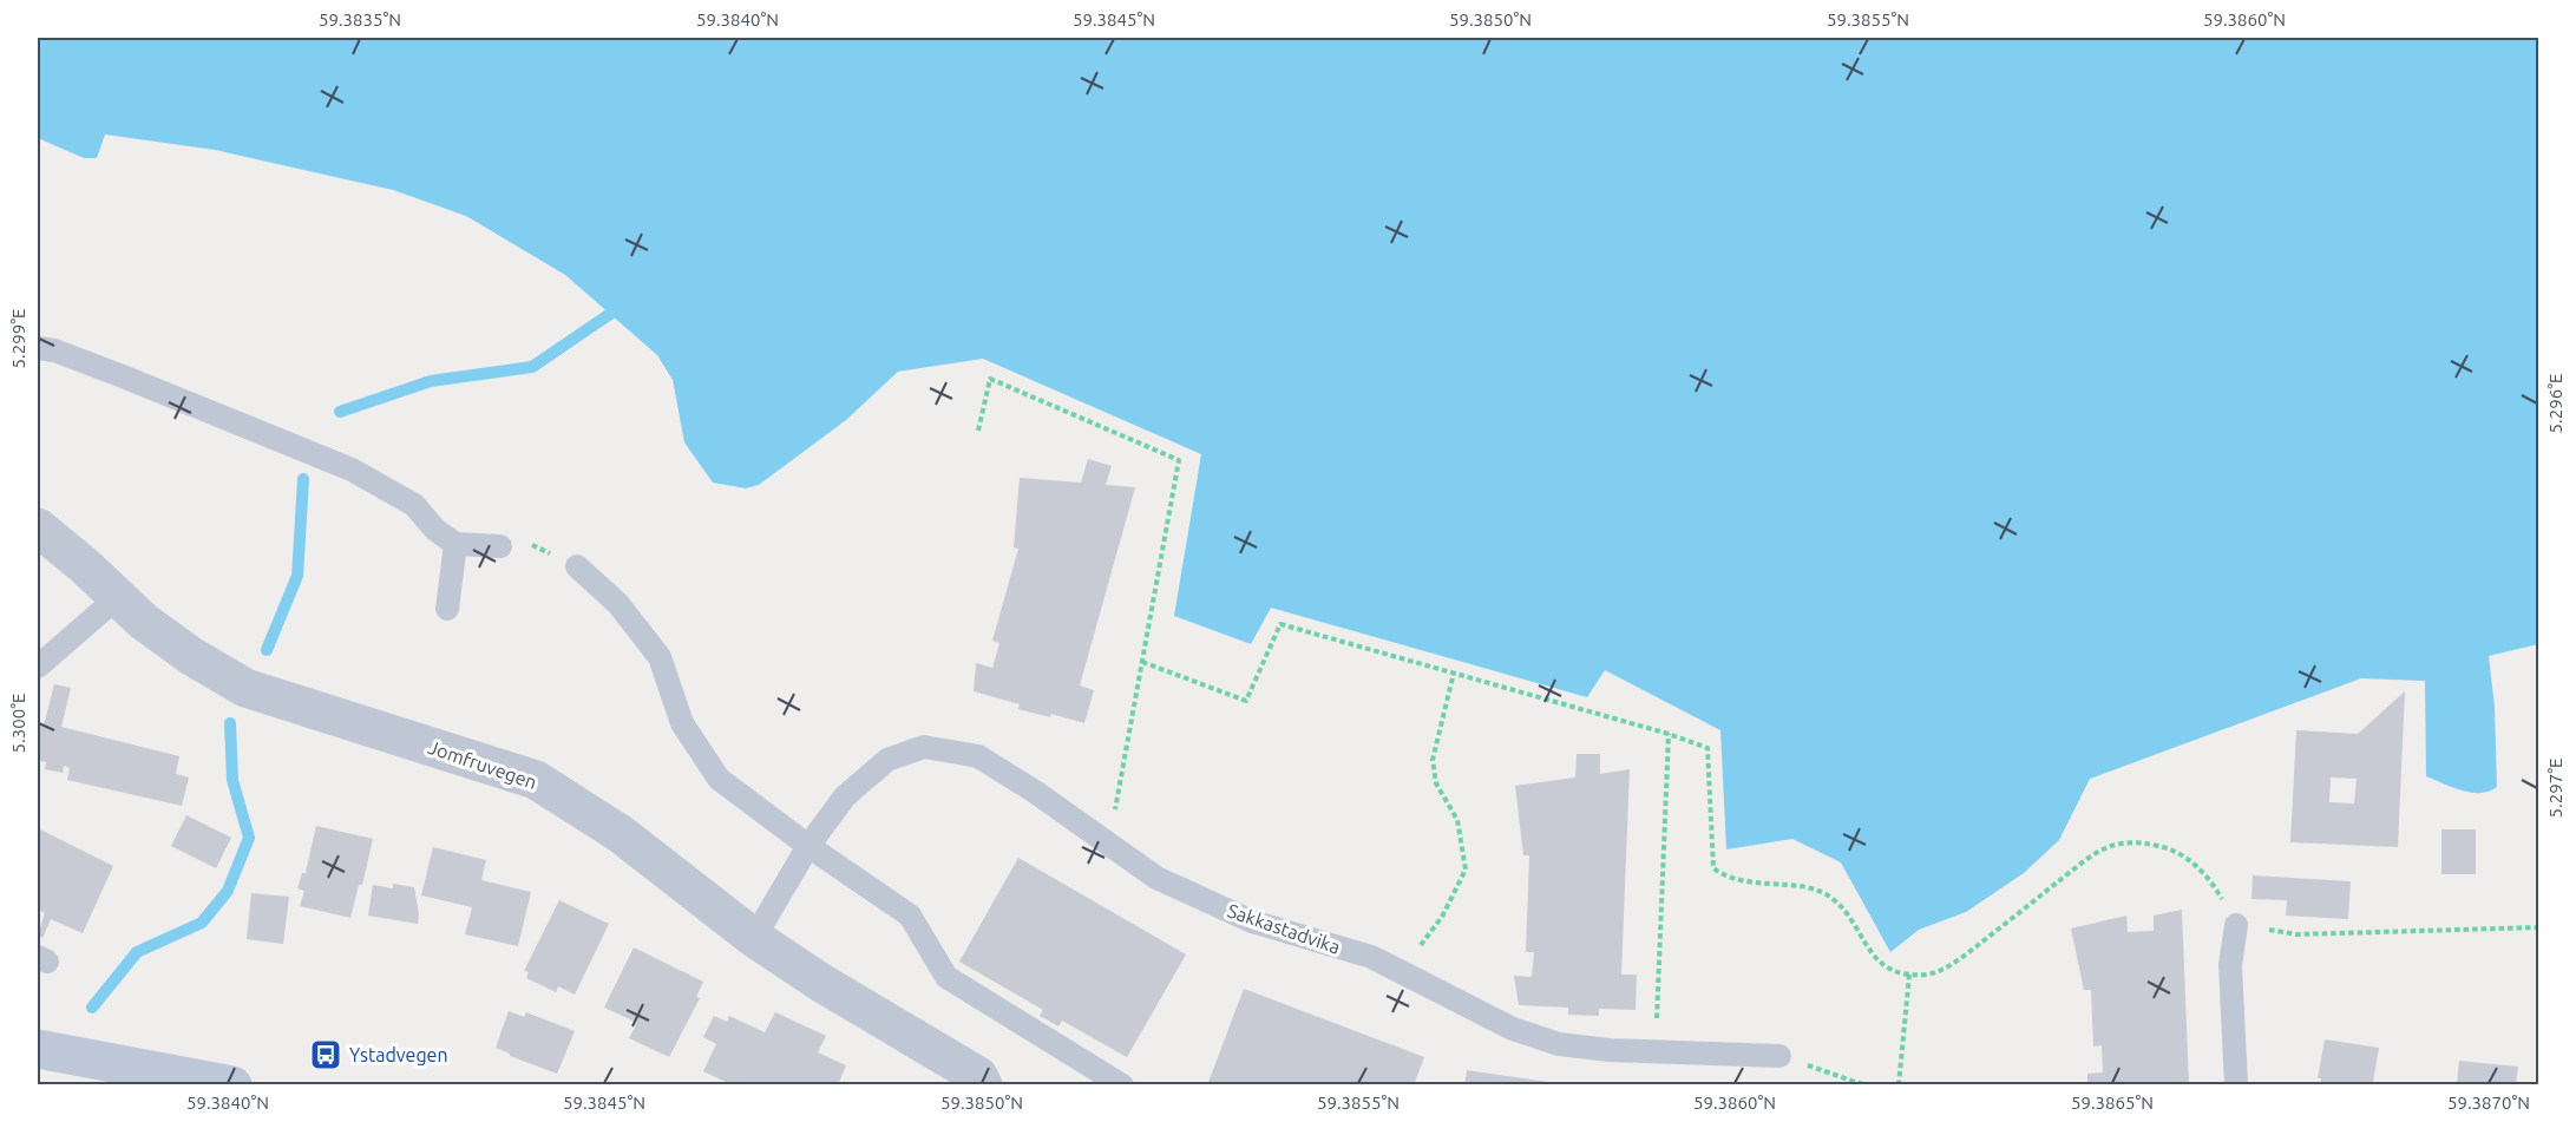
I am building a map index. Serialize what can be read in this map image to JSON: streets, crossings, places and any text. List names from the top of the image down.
{
  "streets": {
    "street": ["Jomfruvegen"],
    "lane": ["Sakkastadvika"]
  },
  "crossings": [
    ["Jomfruvegen", "Sakkastadvika"]
  ],
  "places": {
    "bus stop": ["Ystadvegen"]
  },
  "coordinates": [
    "59.3835°N",
    "59.3840°N",
    "59.3845°N",
    "59.3850°N",
    "59.3855°N",
    "59.3860°N",
    "5.299°E",
    "5.296°E",
    "5.300°E",
    "5.297°E",
    "59.3865°N",
    "59.3870°N"
  ]
}
